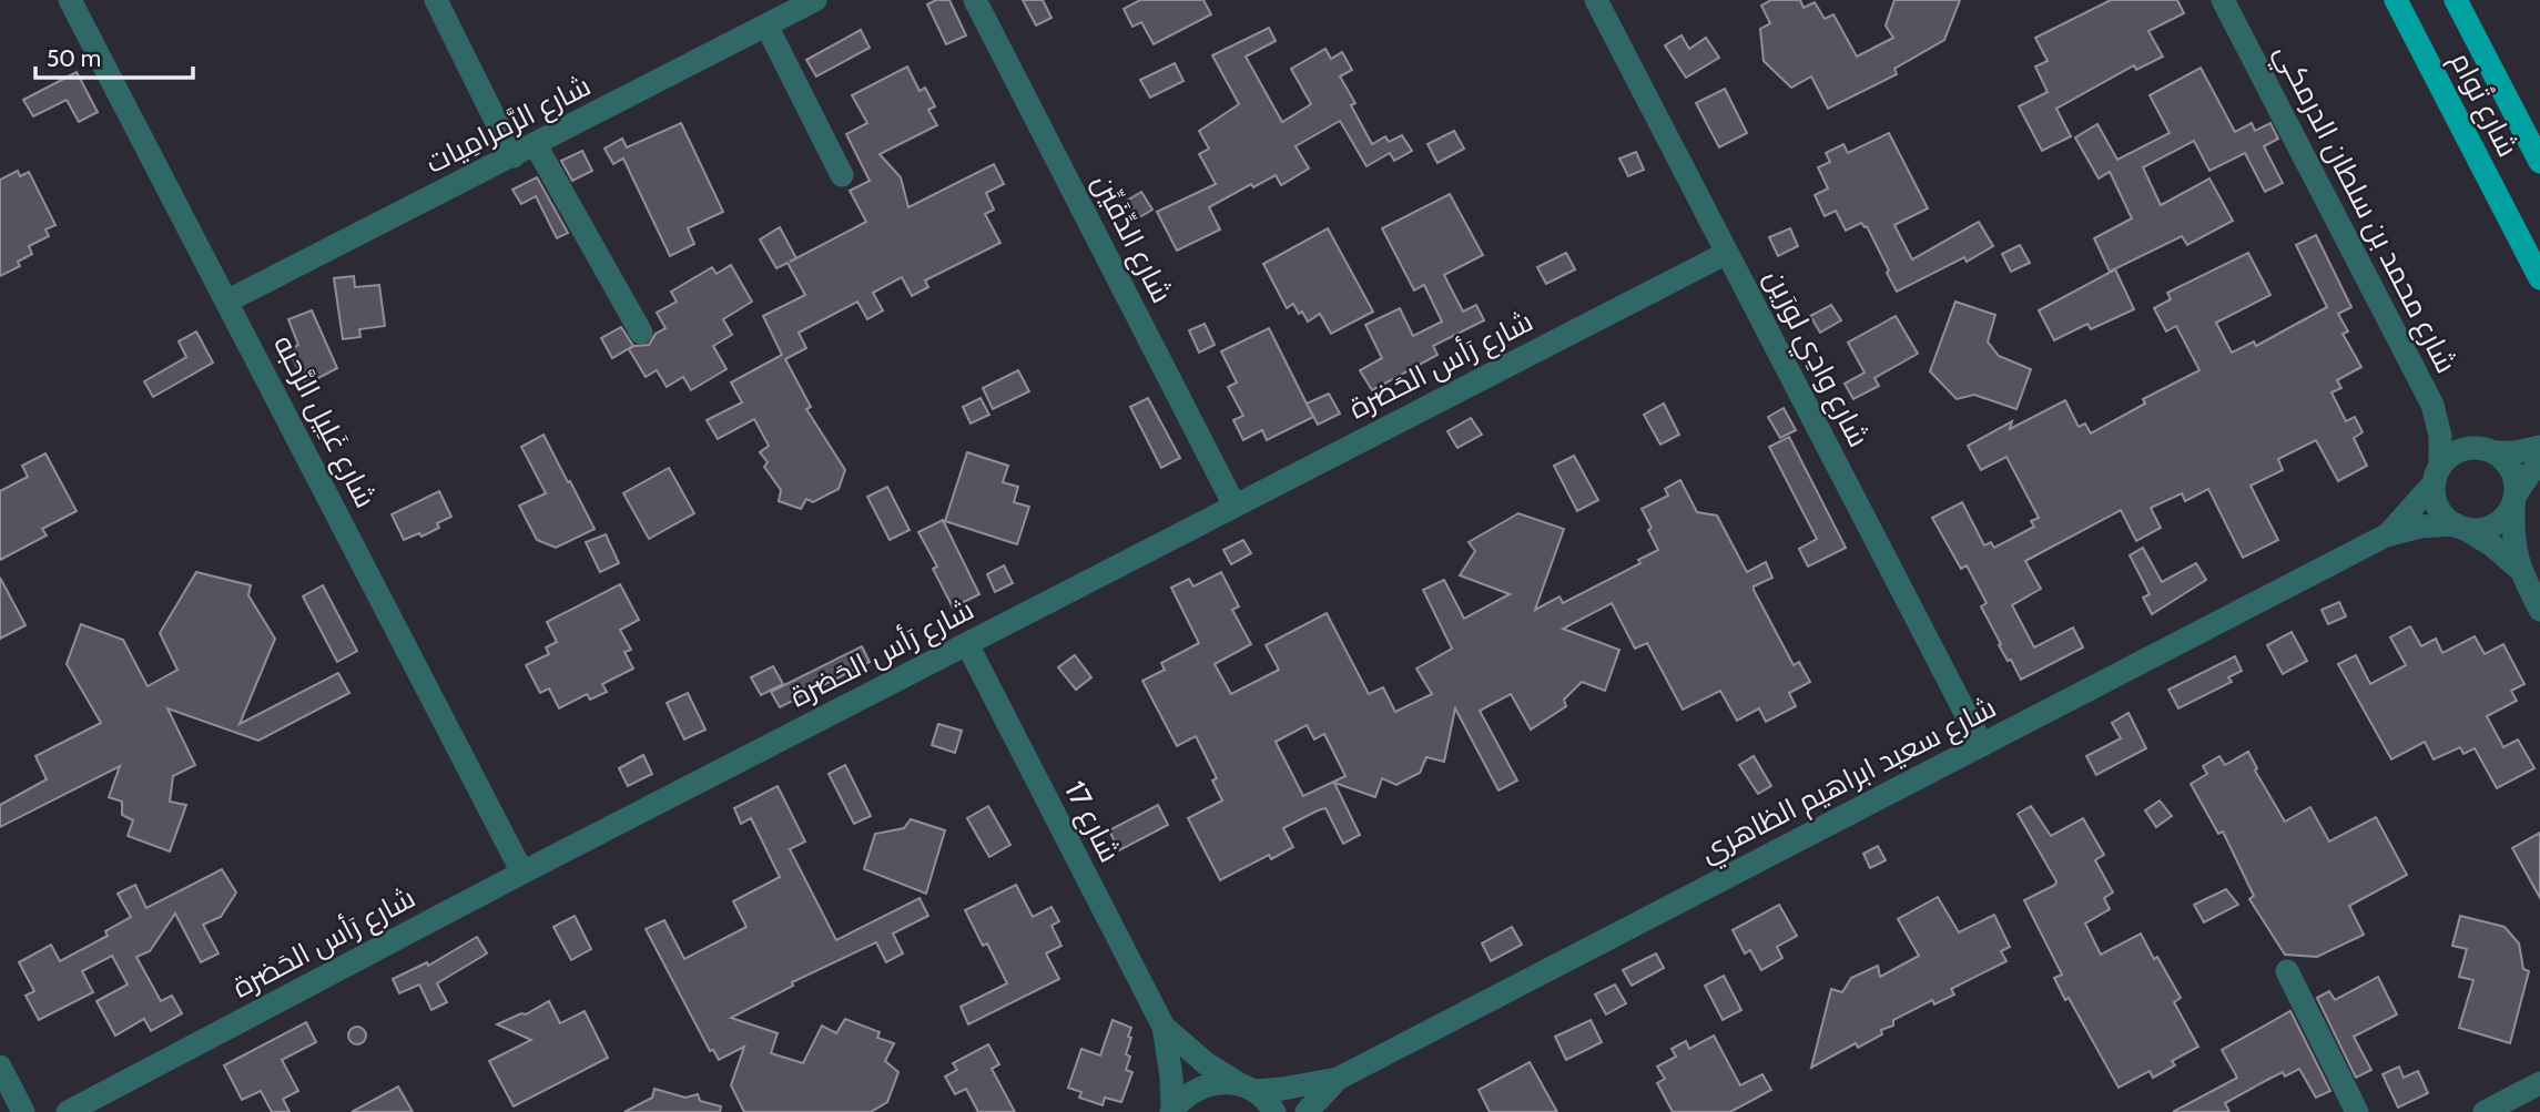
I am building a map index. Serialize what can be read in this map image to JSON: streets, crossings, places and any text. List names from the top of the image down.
{
  "streets": {
    "main road": ["شارع تُوام"],
    "street": [
      "شارع الرَّمرامِيات",
      "شارع محمد بن سلطان الدرمكي",
      "شارع الدِّفَيِّن",
      "شارع وادِي لورَين",
      "شارع رَأس الحَضرة",
      "شارع غَلِيل الرَّحبه",
      "شارع سعيد ابراهيم الظاهري",
      "شارع 17"
    ]
  },
  "crossings": [
    ["شارع الرَّمرامِيات", "شارع غَلِيل الرَّحبه"],
    ["شارع محمد بن سلطان الدرمكي", "شارع سعيد ابراهيم الظاهري"],
    ["شارع الدِّفَيِّن", "شارع رَأس الحَضرة"],
    ["شارع وادِي لورَين", "شارع رَأس الحَضرة"],
    ["شارع وادِي لورَين", "شارع سعيد ابراهيم الظاهري"],
    ["شارع رَأس الحَضرة", "شارع غَلِيل الرَّحبه"],
    ["شارع رَأس الحَضرة", "شارع 17"],
    ["شارع سعيد ابراهيم الظاهري", "شارع 17"]
  ],
  "scale_bar": "50 m"
}
